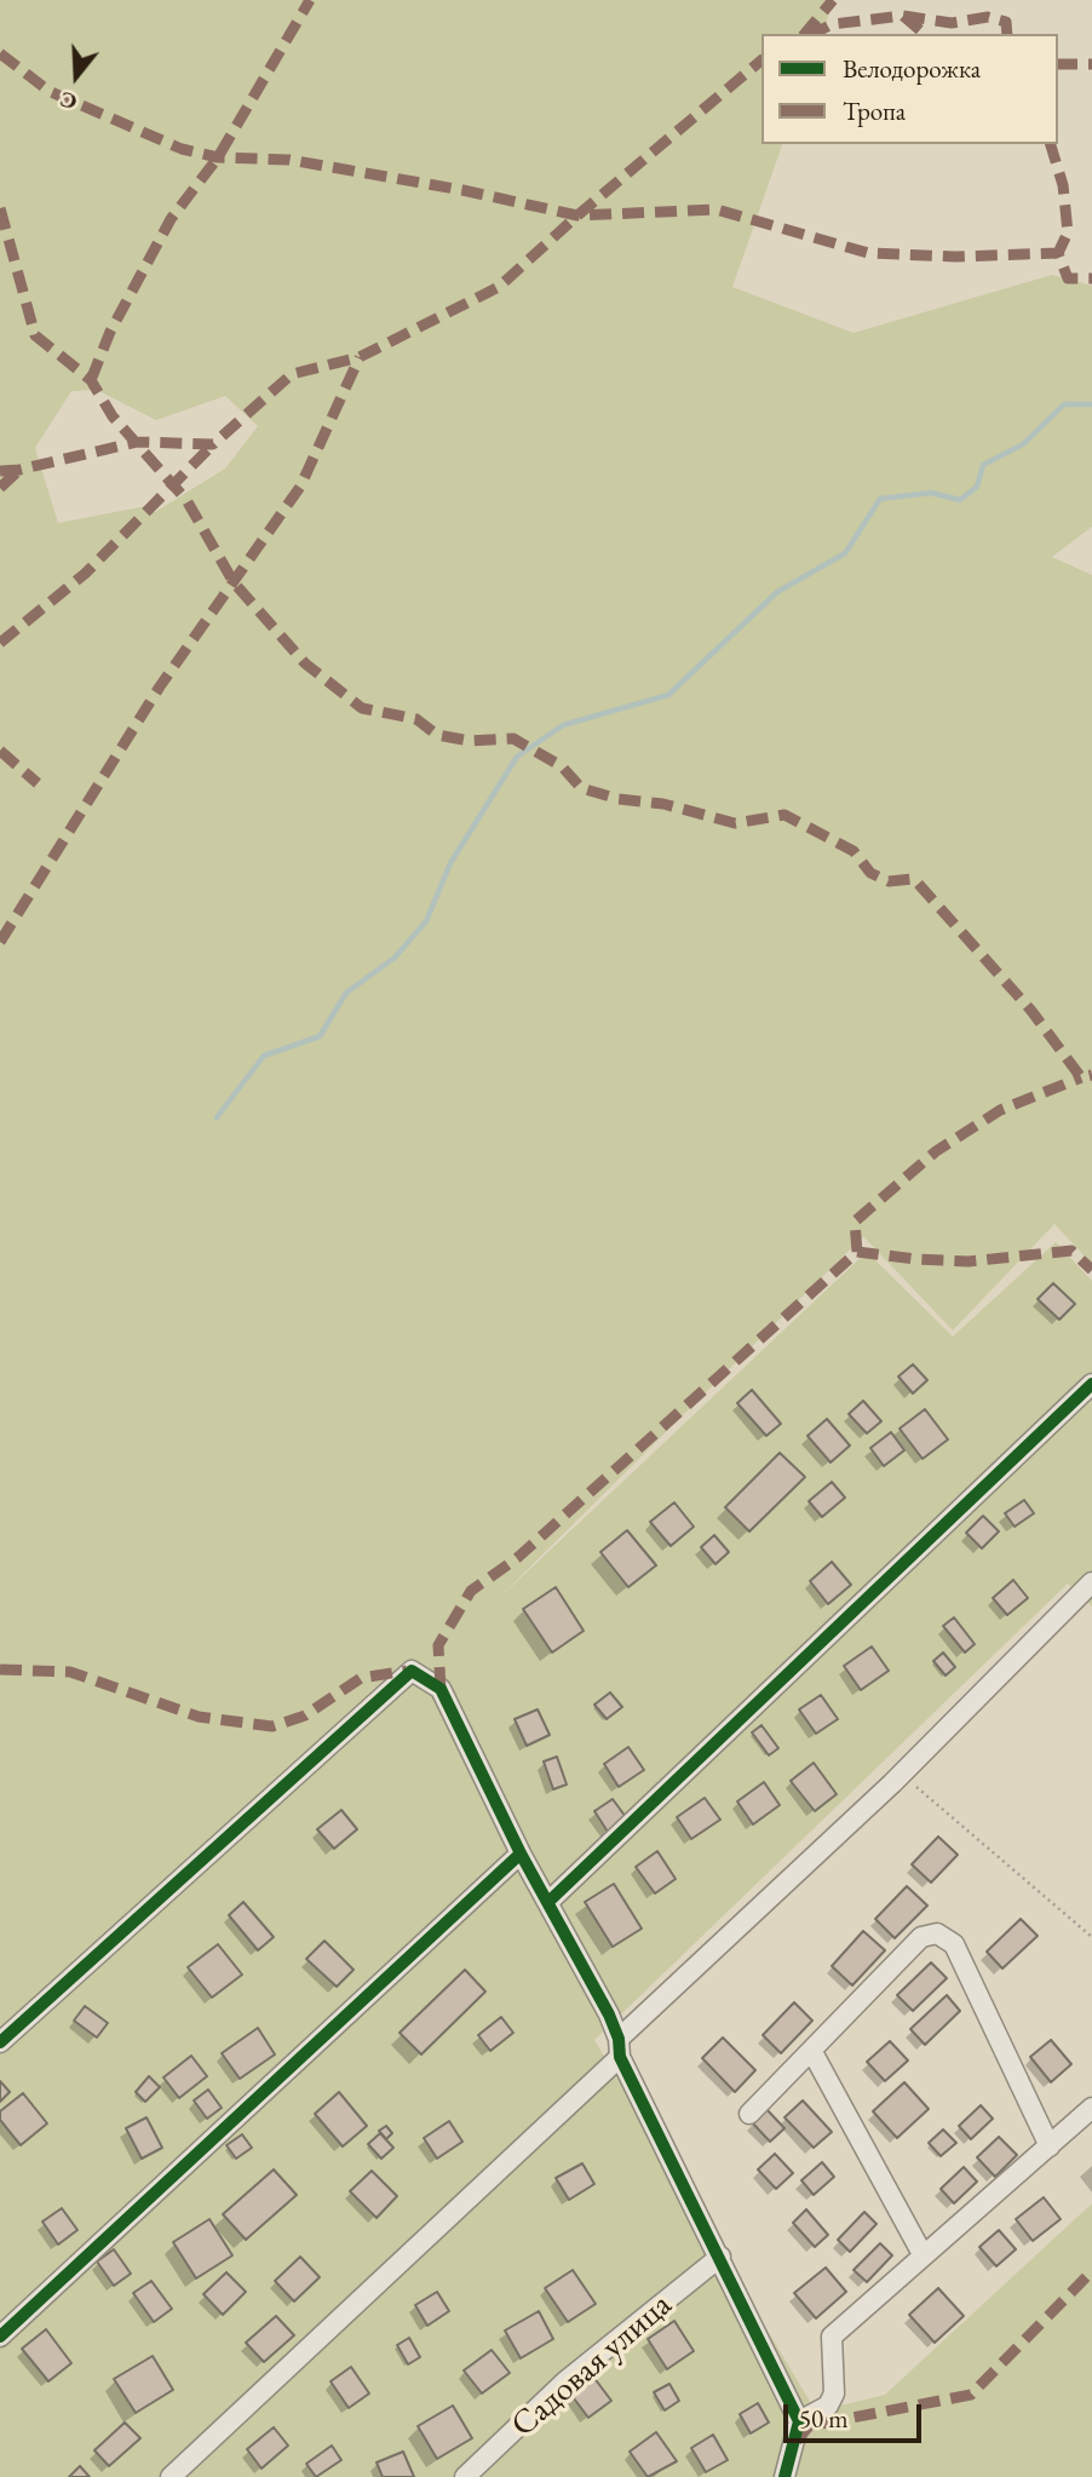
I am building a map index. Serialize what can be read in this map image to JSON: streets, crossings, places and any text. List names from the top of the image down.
{
  "streets": {
    "street": ["Садовая улица"]
  },
  "legend": ["Велодорожка", "Тропа"],
  "scale_bar": "50 m",
  "north": "bottom"
}
